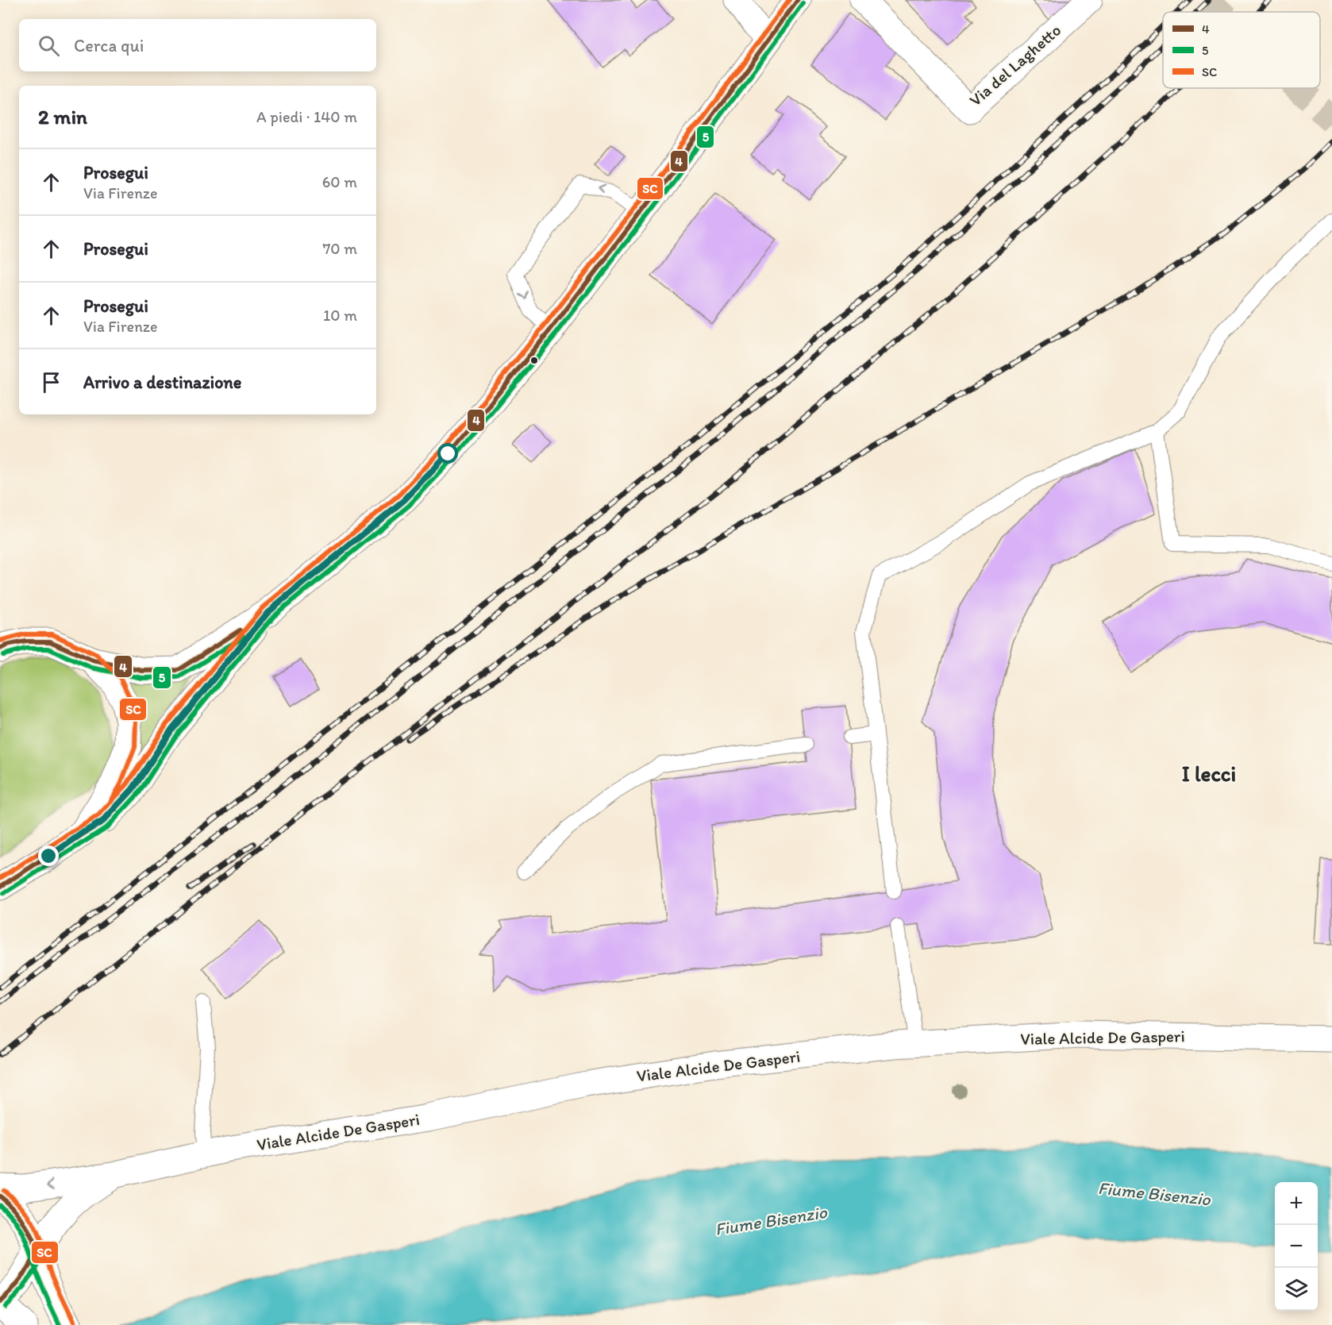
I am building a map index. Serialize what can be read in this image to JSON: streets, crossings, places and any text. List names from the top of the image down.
{
  "streets": {
    "main road": ["Via del Laghetto", "Viale Alcide De Gasperi"]
  },
  "districts": ["I lecci"],
  "water": ["Fiume Bisenzio"],
  "lines": ["transit line 4", "transit line SC", "transit line 5"],
  "legend": ["4", "5", "SC"],
  "page": {
    "search": "Cerca qui",
    "heading": ["2 min", "A piedi · 140 m"],
    "list": [
      ["Prosegui", "Via Firenze", "60 m"],
      ["Prosegui", "70 m"],
      ["Prosegui", "Via Firenze", "10 m"],
      "Arrivo a destinazione"
    ],
    "map_buttons": ["+", "−"]
  }
}
